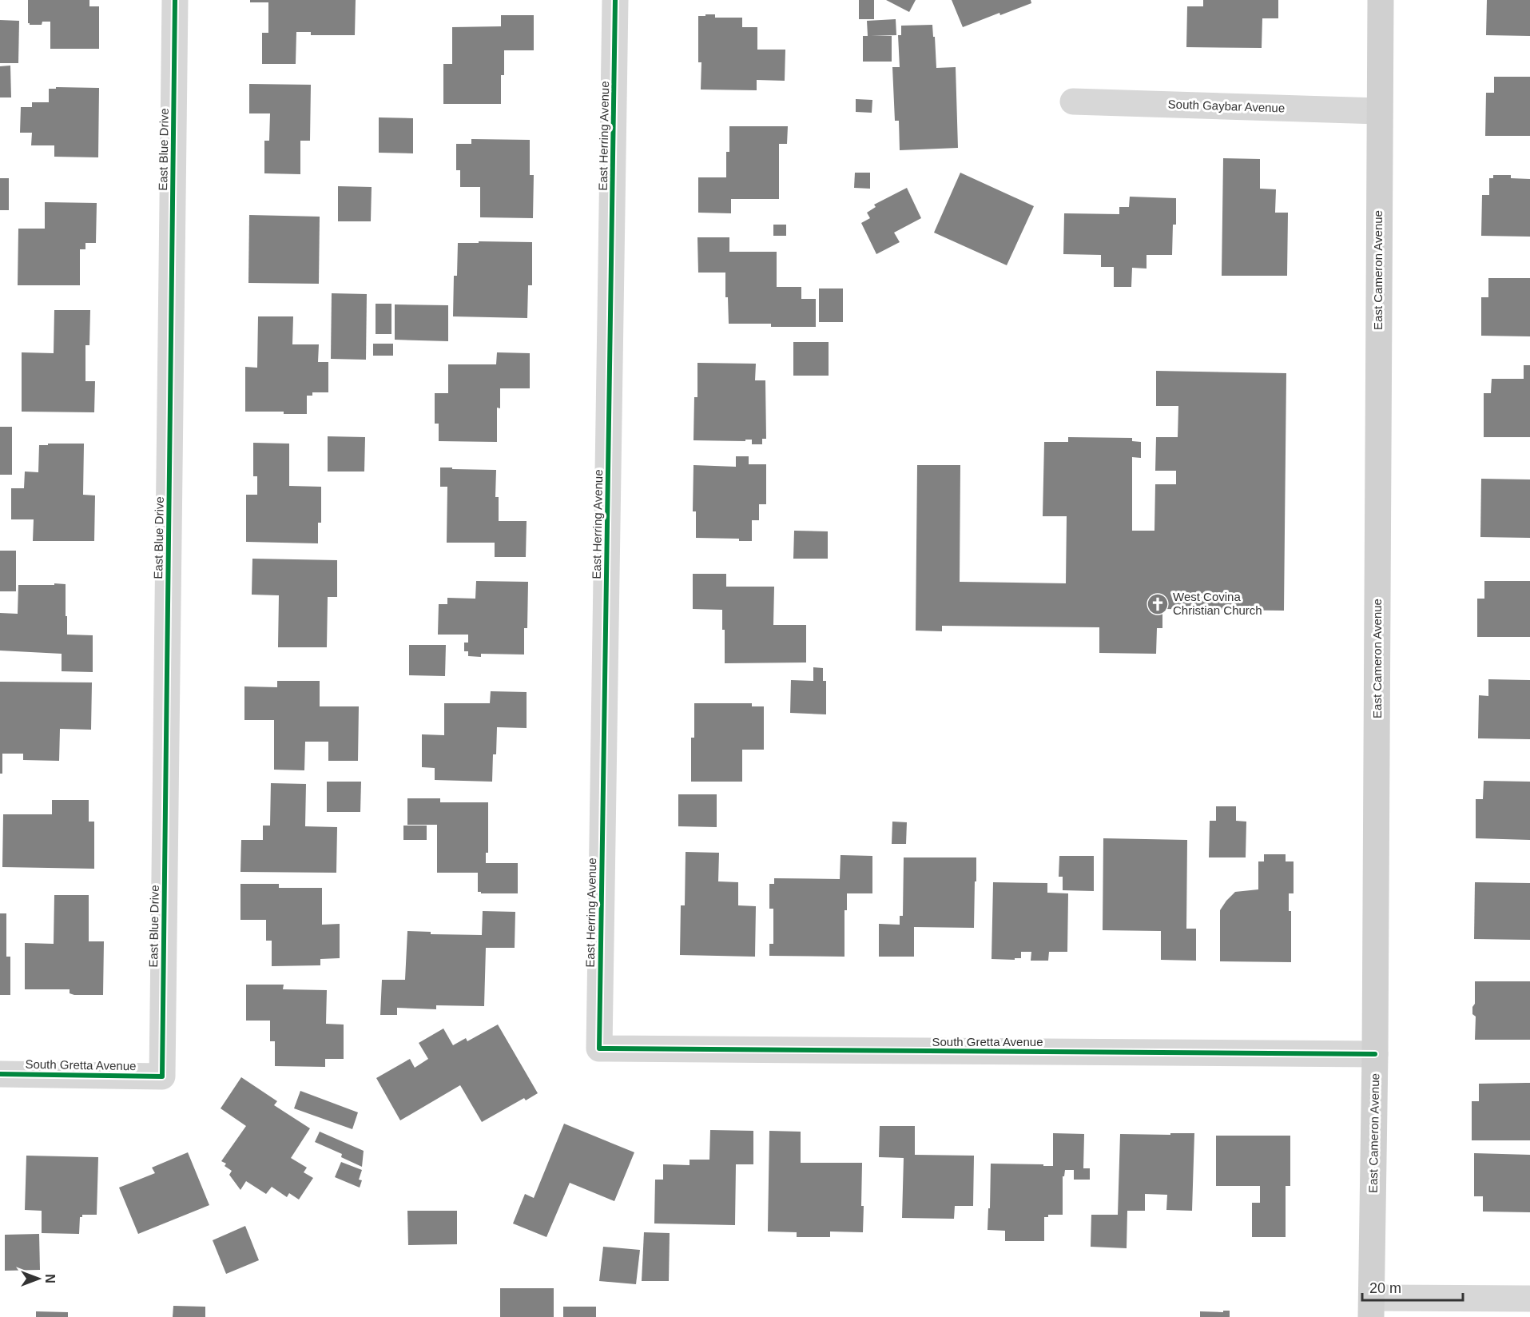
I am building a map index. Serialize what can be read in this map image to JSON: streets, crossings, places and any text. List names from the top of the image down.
{
  "streets": {
    "main road": ["East Cameron Avenue"],
    "street": [
      "South Gaybar Avenue",
      "East Herring Avenue",
      "East Blue Drive",
      "South Gretta Avenue"
    ]
  },
  "crossings": [
    ["South Gaybar Avenue", "East Cameron Avenue"],
    ["East Herring Avenue", "South Gretta Avenue"],
    ["East Blue Drive", "South Gretta Avenue"],
    ["East Cameron Avenue", "South Gretta Avenue"]
  ],
  "places": {
    "church": ["West Covina Christian Church"]
  },
  "scale_bar": "20 m",
  "north": "right"
}
